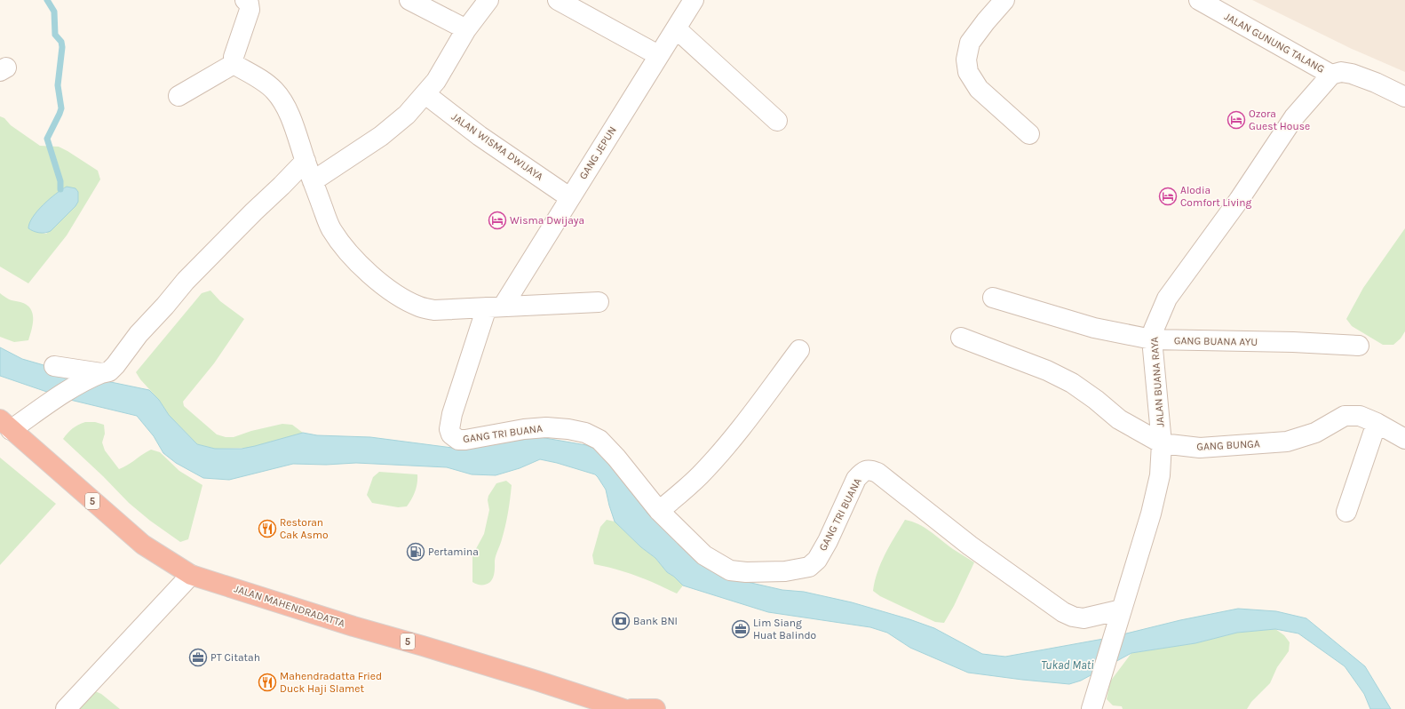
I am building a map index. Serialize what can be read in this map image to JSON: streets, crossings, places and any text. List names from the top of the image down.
{
  "streets": {
    "highway": ["5", "JALAN MAHENDRADATTA"],
    "street": [
      "JALAN GUNUNG TALANG",
      "JALAN WISMA DWIJAYA",
      "GANG JEPUN",
      "GANG BUANA AYU",
      "JALAN BUANA RAYA",
      "GANG TRI BUANA",
      "GANG BUNGA"
    ]
  },
  "crossings": [
    ["JALAN GUNUNG TALANG", "JALAN BUANA RAYA"],
    ["JALAN WISMA DWIJAYA", "GANG JEPUN"],
    ["GANG JEPUN", "GANG TRI BUANA"],
    ["GANG BUANA AYU", "JALAN BUANA RAYA"],
    ["JALAN BUANA RAYA", "GANG TRI BUANA"],
    ["JALAN BUANA RAYA", "GANG BUNGA"]
  ],
  "water": ["Tukad Mati"],
  "places": {
    "hotel": ["Ozora Guest House", "Alodia Comfort Living", "Wisma Dwijaya"],
    "restaurant": ["Restoran Cak Asmo", "Mahendradatta Fried Duck Haji Slamet"],
    "fuel station": ["Pertamina"],
    "bank": ["Bank BNI"],
    "office": ["Lim Siang Huat Balindo", "PT Citatah"]
  }
}
